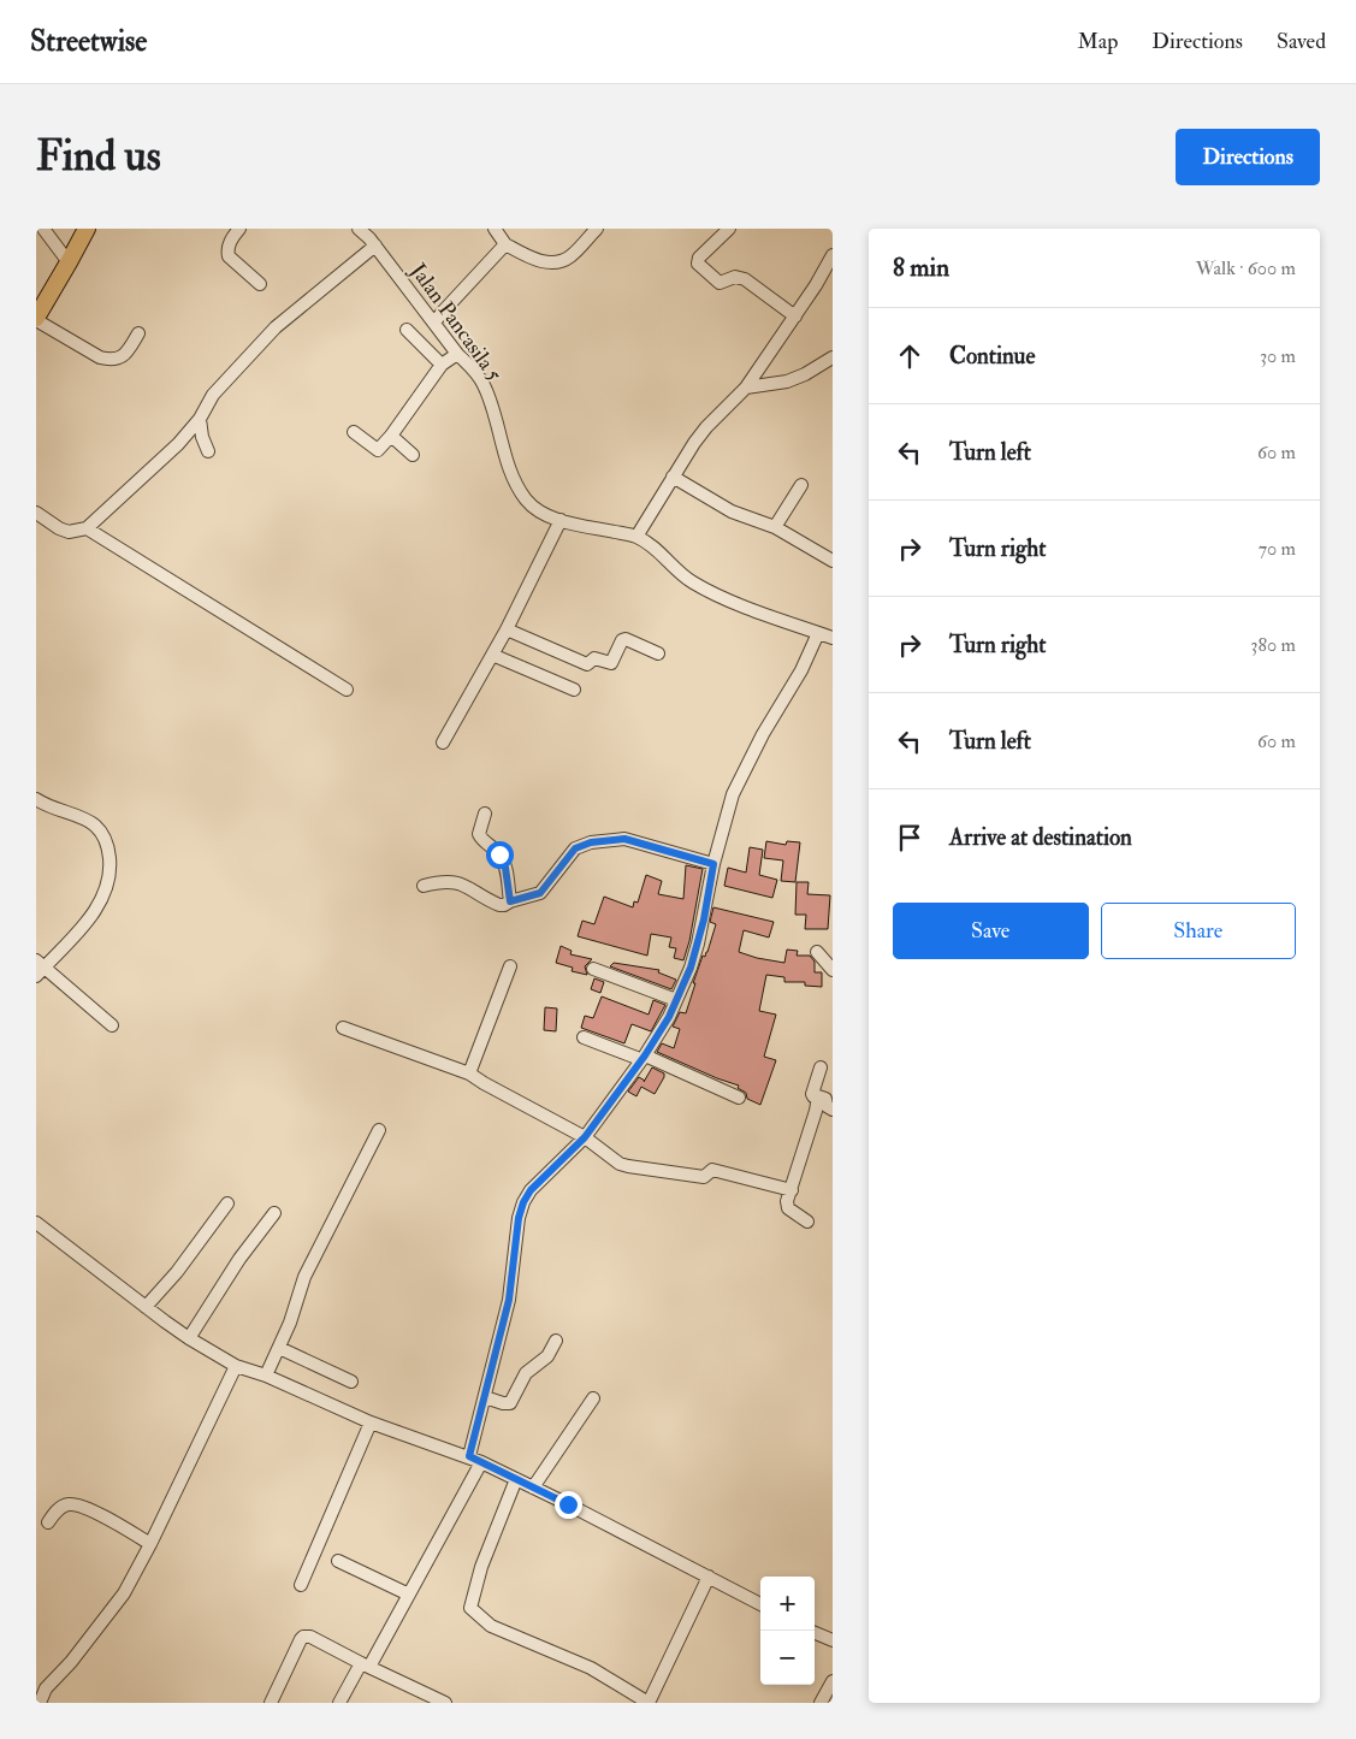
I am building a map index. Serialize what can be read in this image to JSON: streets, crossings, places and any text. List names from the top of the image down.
{
  "streets": {
    "street": ["Jalan Pancasila 5"]
  },
  "page": {
    "header": "Streetwise",
    "nav": ["Map", "Directions", "Saved"],
    "buttons": [
      "Directions",
      ["Save", "Share"]
    ],
    "title": "Find us",
    "heading": ["8 min", "Walk · 600 m"],
    "list": [
      ["Continue", "30 m"],
      ["Turn left", "60 m"],
      ["Turn right", "70 m"],
      ["Turn right", "380 m"],
      ["Turn left", "60 m"],
      "Arrive at destination"
    ],
    "map_buttons": ["+", "−"]
  }
}
